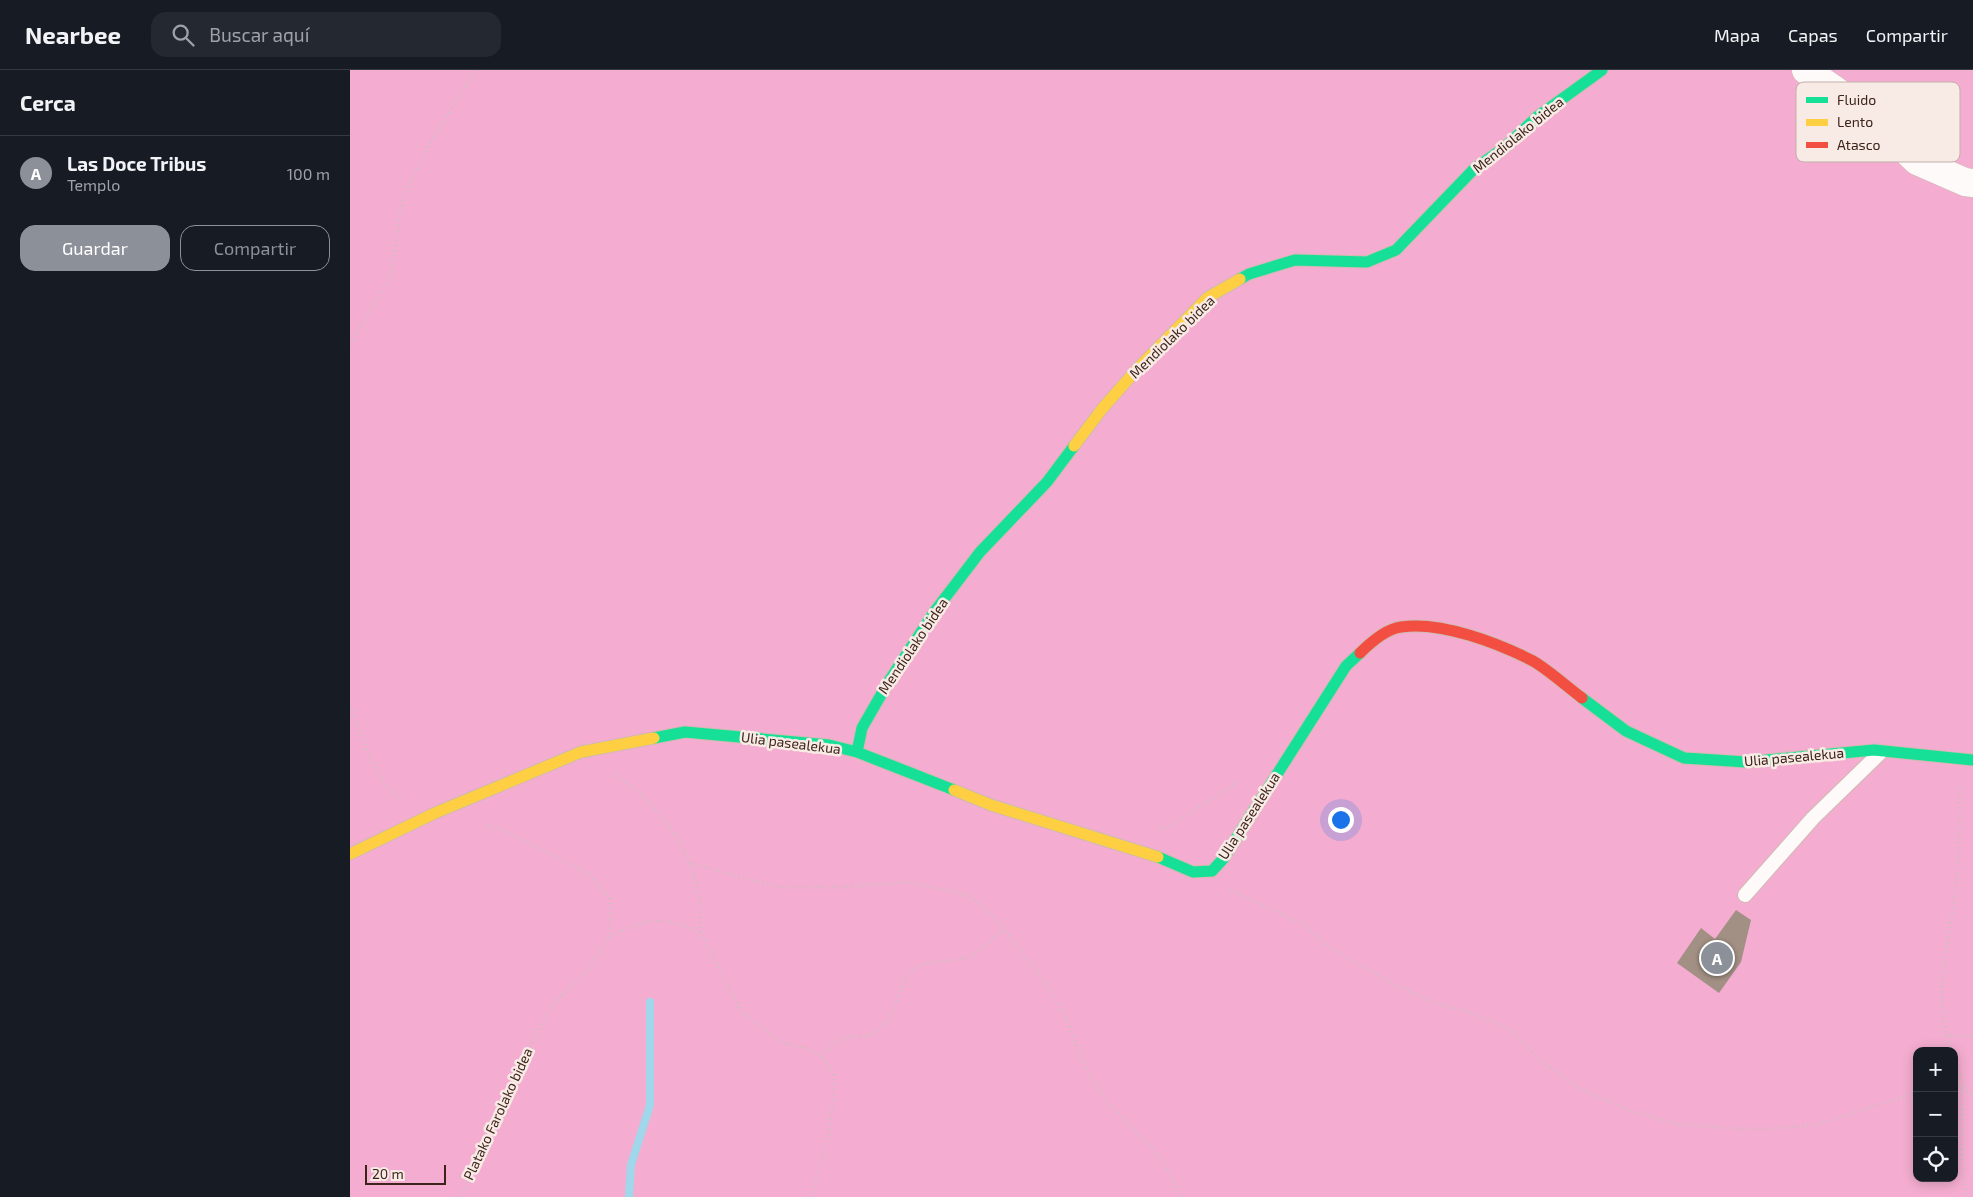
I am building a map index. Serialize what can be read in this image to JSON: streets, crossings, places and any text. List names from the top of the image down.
{
  "streets": {
    "street": ["Mendiolako bidea", "Ulia pasealekua"],
    "path": ["Platako Farolako bidea"]
  },
  "crossings": [
    ["Mendiolako bidea", "Ulia pasealekua"]
  ],
  "legend": ["Fluido", "Lento", "Atasco"],
  "scale_bar": "20 m",
  "page": {
    "header": "Nearbee",
    "search": "Buscar aquí",
    "nav": ["Mapa", "Capas", "Compartir"],
    "heading": "Cerca",
    "list": [
      {
        "mark": "A",
        "name": "Las Doce Tribus",
        "note": "Templo",
        "value": "100 m"
      }
    ],
    "buttons": ["Guardar", "Compartir"],
    "pins": "A",
    "map_buttons": ["+", "−"],
    "scale": "20 m"
  }
}
